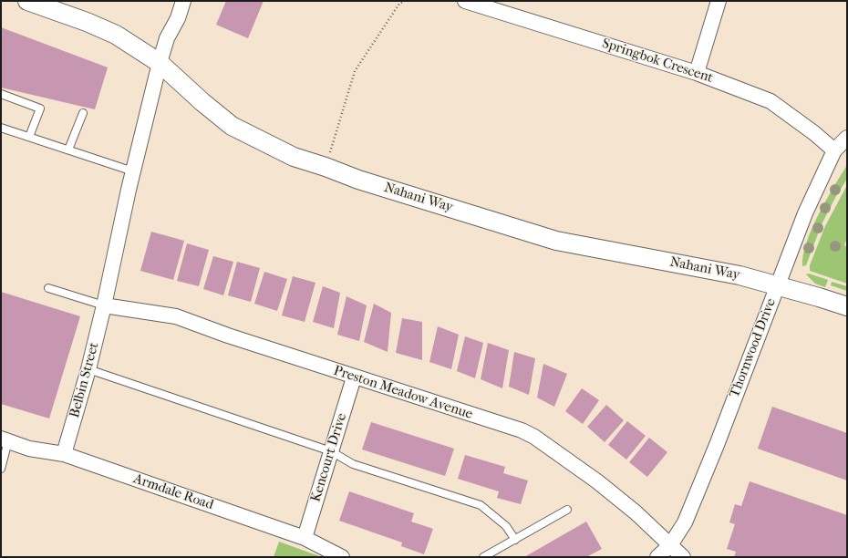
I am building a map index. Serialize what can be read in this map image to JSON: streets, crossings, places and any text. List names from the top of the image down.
{
  "streets": {
    "street": [
      "Springbok Crescent",
      "Nahani Way",
      "Thornwood Drive",
      "Belbin Street",
      "Preston Meadow Avenue",
      "Kencourt Drive",
      "Armdale Road"
    ]
  },
  "crossings": [
    ["Springbok Crescent", "Thornwood Drive"],
    ["Nahani Way", "Thornwood Drive"],
    ["Nahani Way", "Belbin Street"],
    ["Thornwood Drive", "Preston Meadow Avenue"],
    ["Belbin Street", "Preston Meadow Avenue"],
    ["Belbin Street", "Armdale Road"],
    ["Preston Meadow Avenue", "Kencourt Drive"],
    ["Kencourt Drive", "Armdale Road"]
  ]
}
